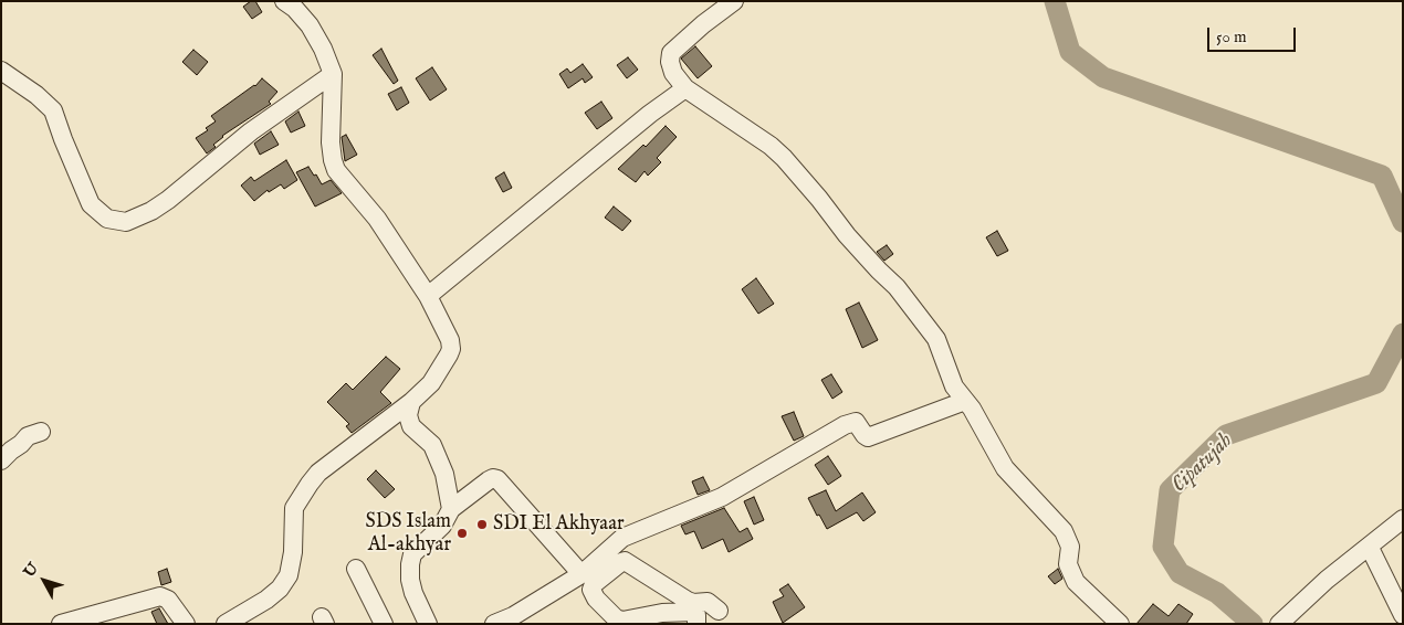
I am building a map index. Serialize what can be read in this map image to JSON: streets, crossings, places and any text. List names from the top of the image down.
{
  "water": ["Cipatujah"],
  "places": ["SDI El Akhyaar", "SDS Islam Al-akhyar"],
  "scale_bar": "50 m",
  "north": "top left"
}
